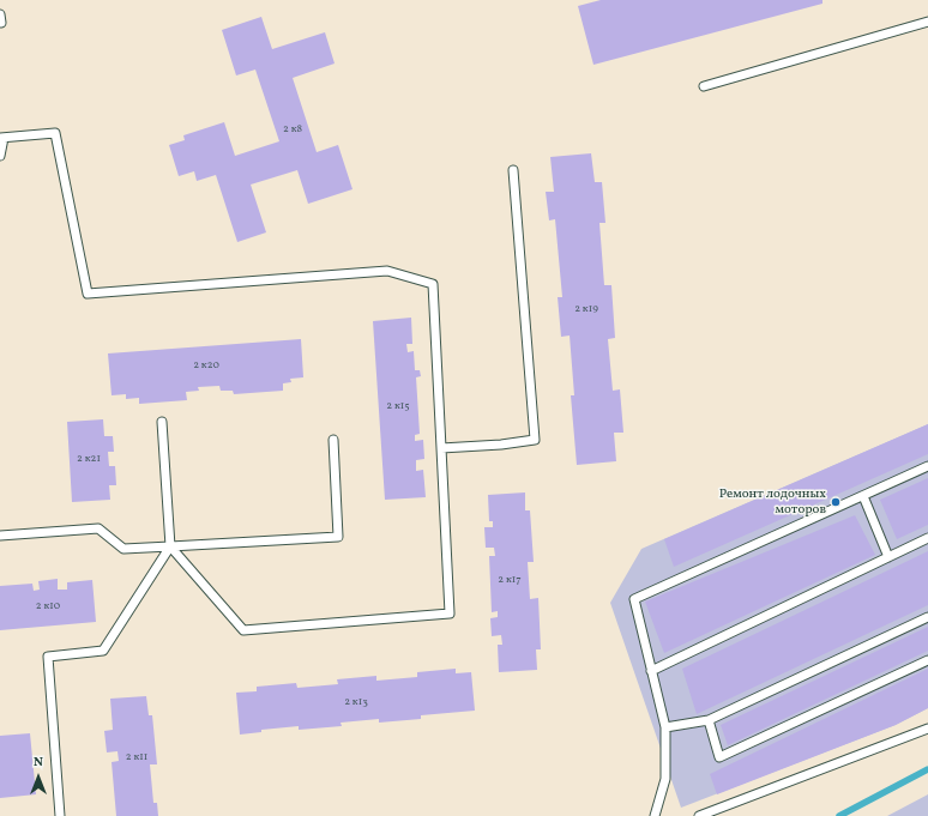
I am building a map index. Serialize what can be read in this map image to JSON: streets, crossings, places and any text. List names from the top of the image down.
{
  "places": ["Ремонт лодочных моторов"],
  "house_numbers": [
    "2 к8",
    "2 к19",
    "2 к20",
    "2 к15",
    "2 к21",
    "2 к17",
    "2 к10",
    "2 к13",
    "2 к11"
  ],
  "north": "top"
}
